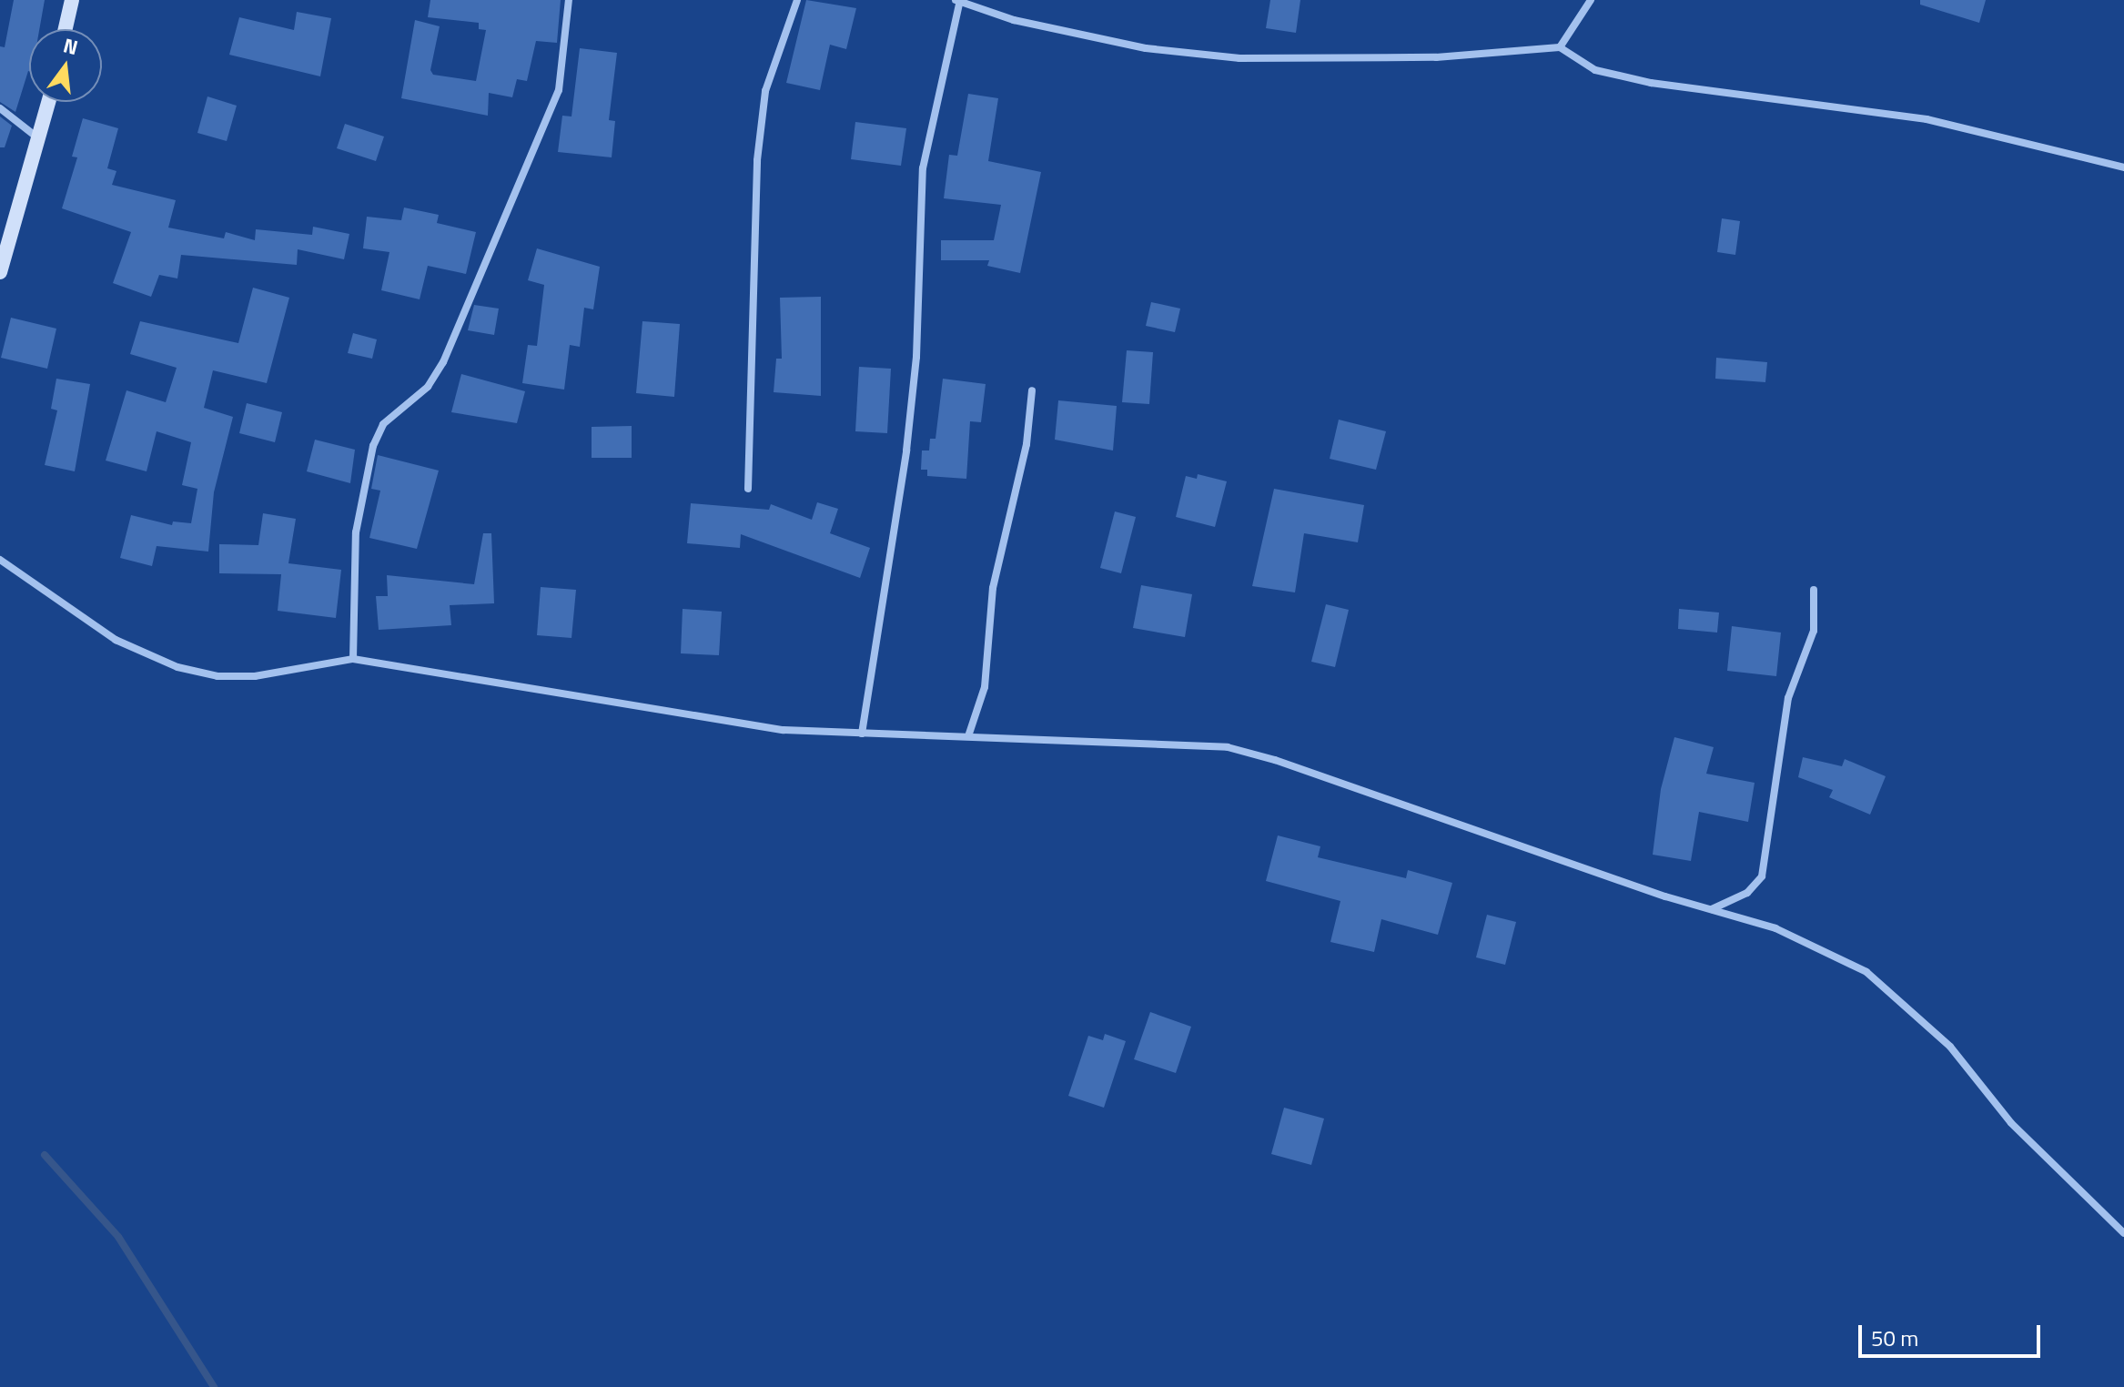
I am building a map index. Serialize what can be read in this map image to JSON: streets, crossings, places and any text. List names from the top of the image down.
{
  "scale_bar": "50 m",
  "north": "top"
}
